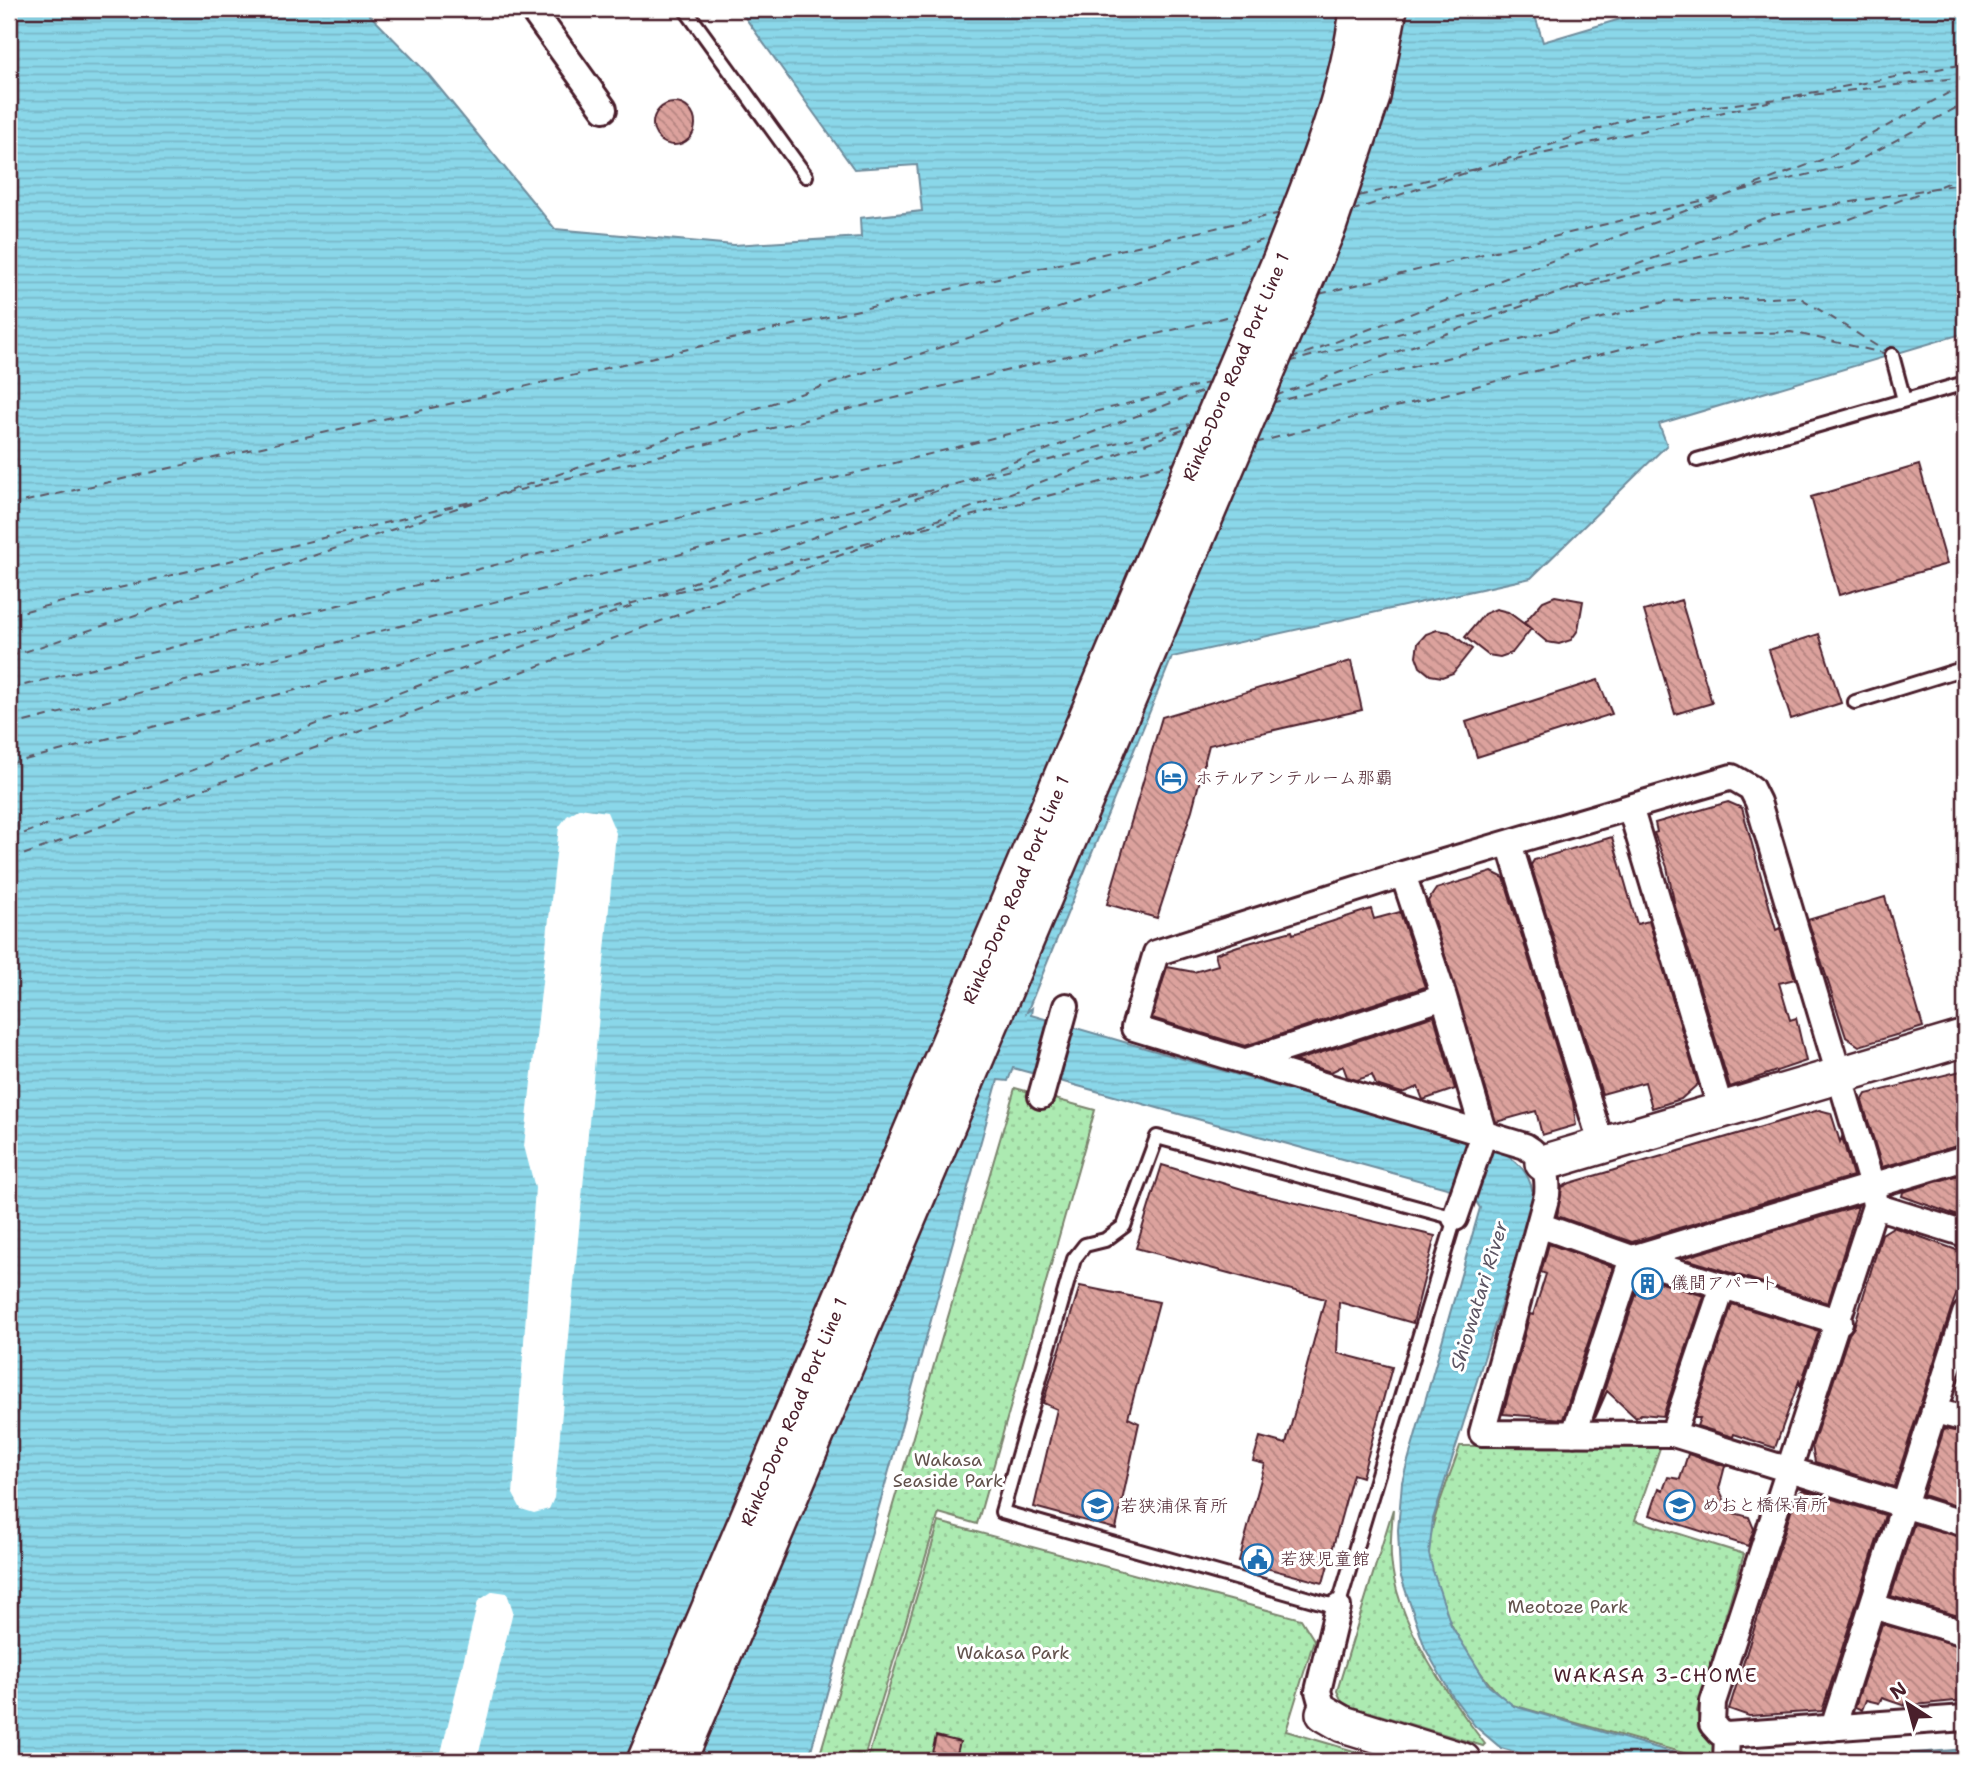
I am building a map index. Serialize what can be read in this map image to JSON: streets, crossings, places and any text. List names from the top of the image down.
{
  "streets": {
    "street": ["Rinko-Doro Road Port Line 1"]
  },
  "districts": ["WAKASA 3-CHOME"],
  "water": ["Shiowatari River"],
  "parks": ["Wakasa Seaside Park", "Meotoze Park", "Wakasa Park"],
  "places": {
    "hotel": ["ホテルアンテルーム那覇"],
    "building": ["儀間アパート"],
    "school or university": ["めおと橋保育所", "若狭浦保育所"],
    "public building": ["若狭児童館"]
  },
  "north": "top left"
}
